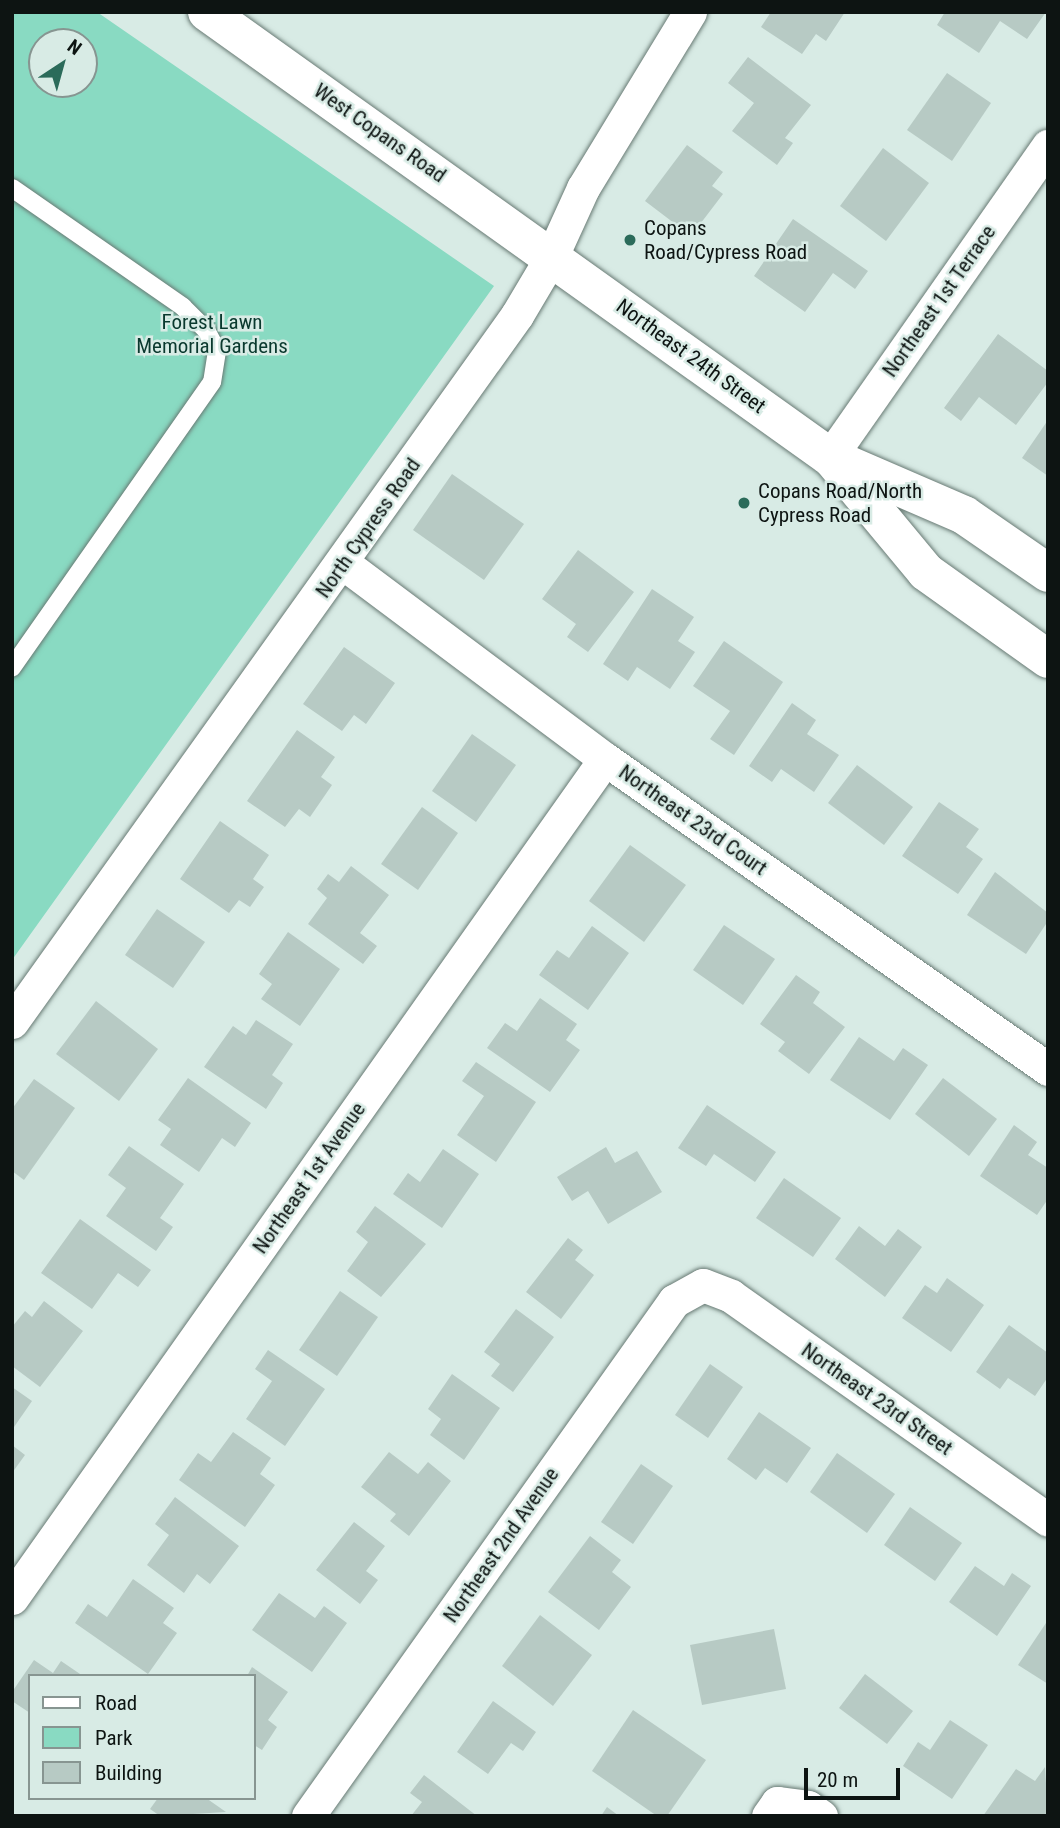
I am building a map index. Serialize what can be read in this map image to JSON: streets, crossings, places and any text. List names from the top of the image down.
{
  "streets": {
    "main road": ["West Copans Road", "Northeast 24th Street"],
    "street": [
      "Northeast 1st Terrace",
      "North Cypress Road",
      "Northeast 23rd Court",
      "Northeast 1st Avenue",
      "Northeast 23rd Street",
      "Northeast 2nd Avenue"
    ]
  },
  "crossings": [
    ["West Copans Road", "Northeast 24th Street"],
    ["West Copans Road", "North Cypress Road"],
    ["Northeast 1st Terrace", "Northeast 24th Street"],
    ["Northeast 24th Street", "North Cypress Road"],
    ["North Cypress Road", "Northeast 23rd Court"],
    ["Northeast 23rd Court", "Northeast 1st Avenue"],
    ["Northeast 23rd Street", "Northeast 2nd Avenue"]
  ],
  "parks": ["Forest Lawn Memorial Gardens"],
  "places": ["Copans Road/Cypress Road", "Copans Road/North Cypress Road"],
  "legend": ["Road", "Park", "Building"],
  "scale_bar": "20 m",
  "north": "top right"
}
